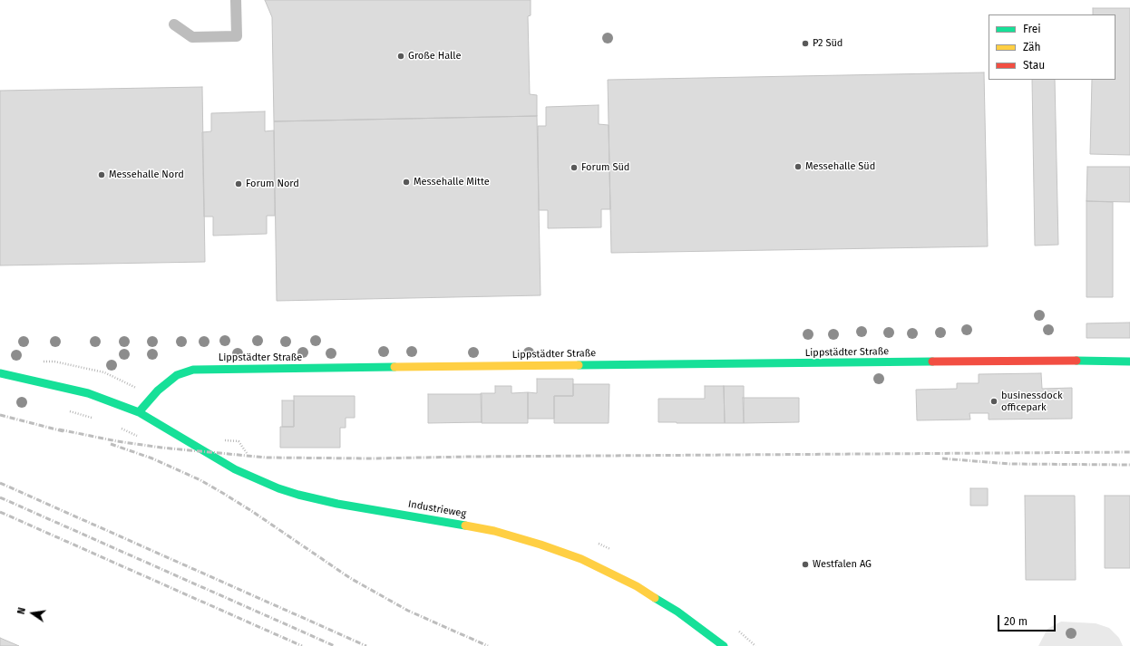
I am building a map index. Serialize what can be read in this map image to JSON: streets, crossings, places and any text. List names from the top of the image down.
{
  "streets": {
    "street": ["Lippstädter Straße", "Industrieweg"]
  },
  "crossings": [
    ["Lippstädter Straße", "Industrieweg"]
  ],
  "places": [
    "P2 Süd",
    "Große Halle",
    "Messehalle Süd",
    "Forum Süd",
    "Messehalle Nord",
    "Messehalle Mitte",
    "Forum Nord",
    "businessdock officepark",
    "Westfalen AG"
  ],
  "legend": ["Frei", "Zäh", "Stau"],
  "scale_bar": "20 m",
  "north": "left"
}
